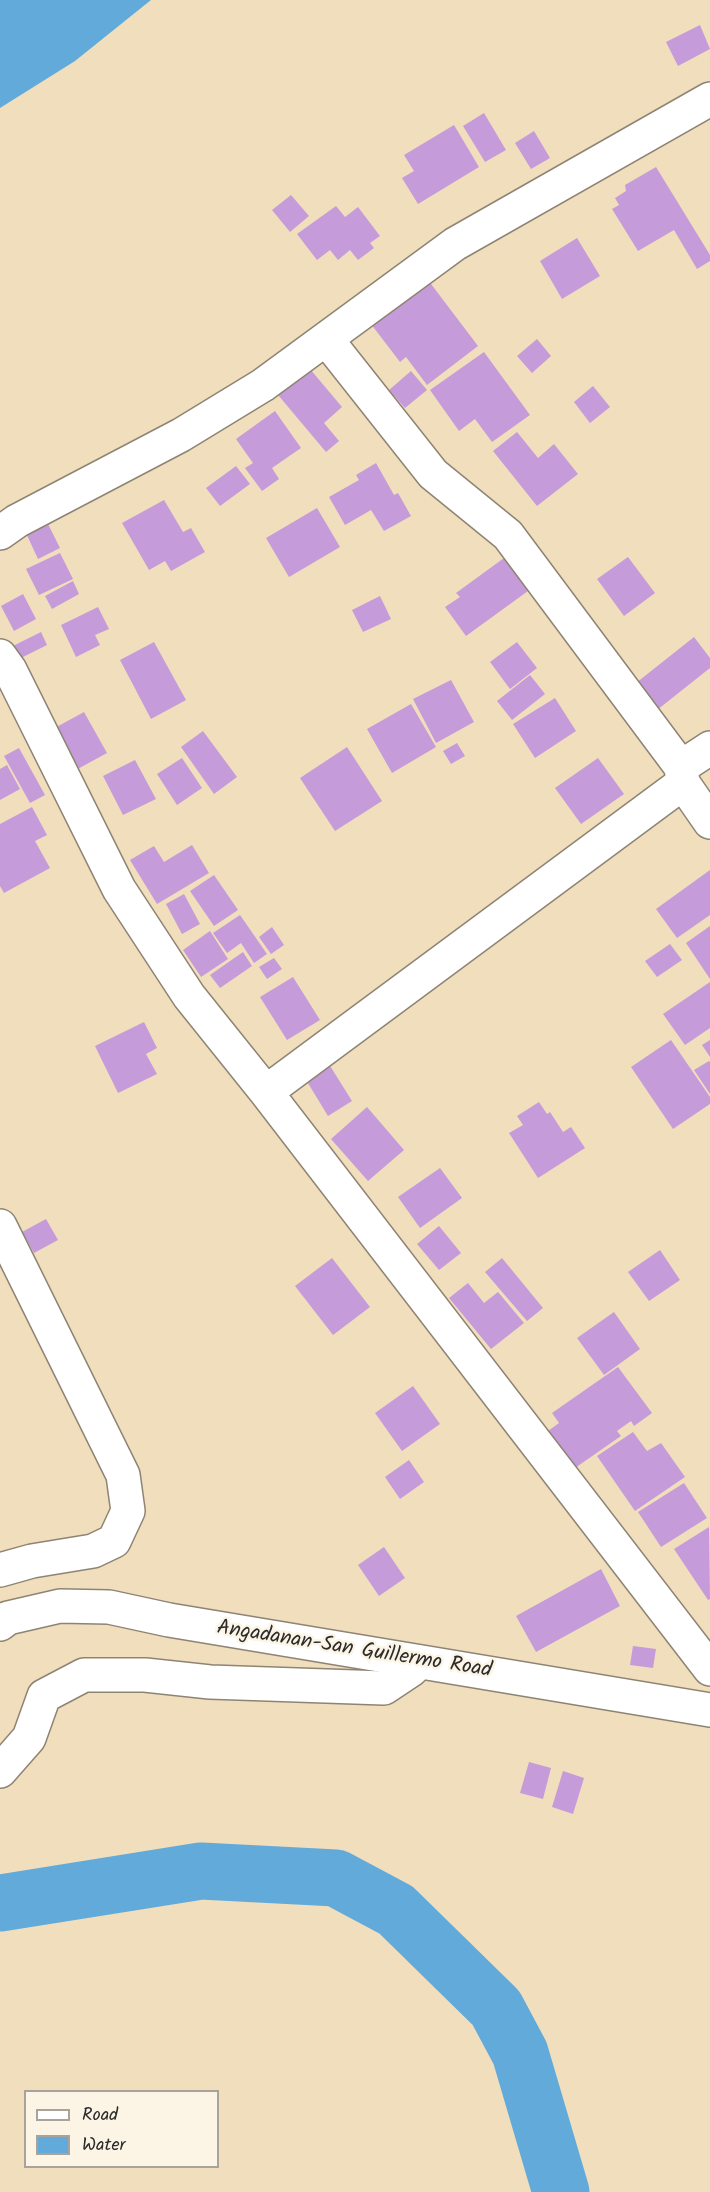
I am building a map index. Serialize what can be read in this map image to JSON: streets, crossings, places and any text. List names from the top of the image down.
{
  "streets": {
    "street": ["Angadanan-San Guillermo Road"]
  },
  "legend": ["Road", "Water"]
}
